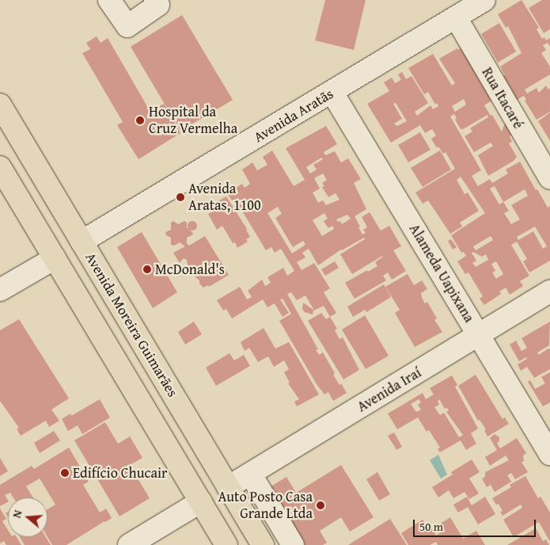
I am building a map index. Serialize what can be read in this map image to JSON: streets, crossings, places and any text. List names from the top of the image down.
{
  "streets": {
    "highway": ["Avenida Moreira Guimarães"],
    "street": [
      "Rua Itacaré",
      "Avenida Aratãs",
      "Alameda Uapixana",
      "Avenida Iraí"
    ]
  },
  "crossings": [
    ["Rua Itacaré", "Avenida Aratãs"],
    ["Avenida Aratãs", "Alameda Uapixana"],
    ["Avenida Aratãs", "Avenida Moreira Guimarães"],
    ["Alameda Uapixana", "Avenida Iraí"],
    ["Avenida Moreira Guimarães", "Avenida Iraí"]
  ],
  "places": [
    "Hospital da Cruz Vermelha",
    "Avenida Aratas, 1100",
    "McDonald's",
    "Edifício Chucair",
    "Auto Posto Casa Grande Ltda"
  ],
  "scale_bar": "50 m",
  "north": "left"
}
